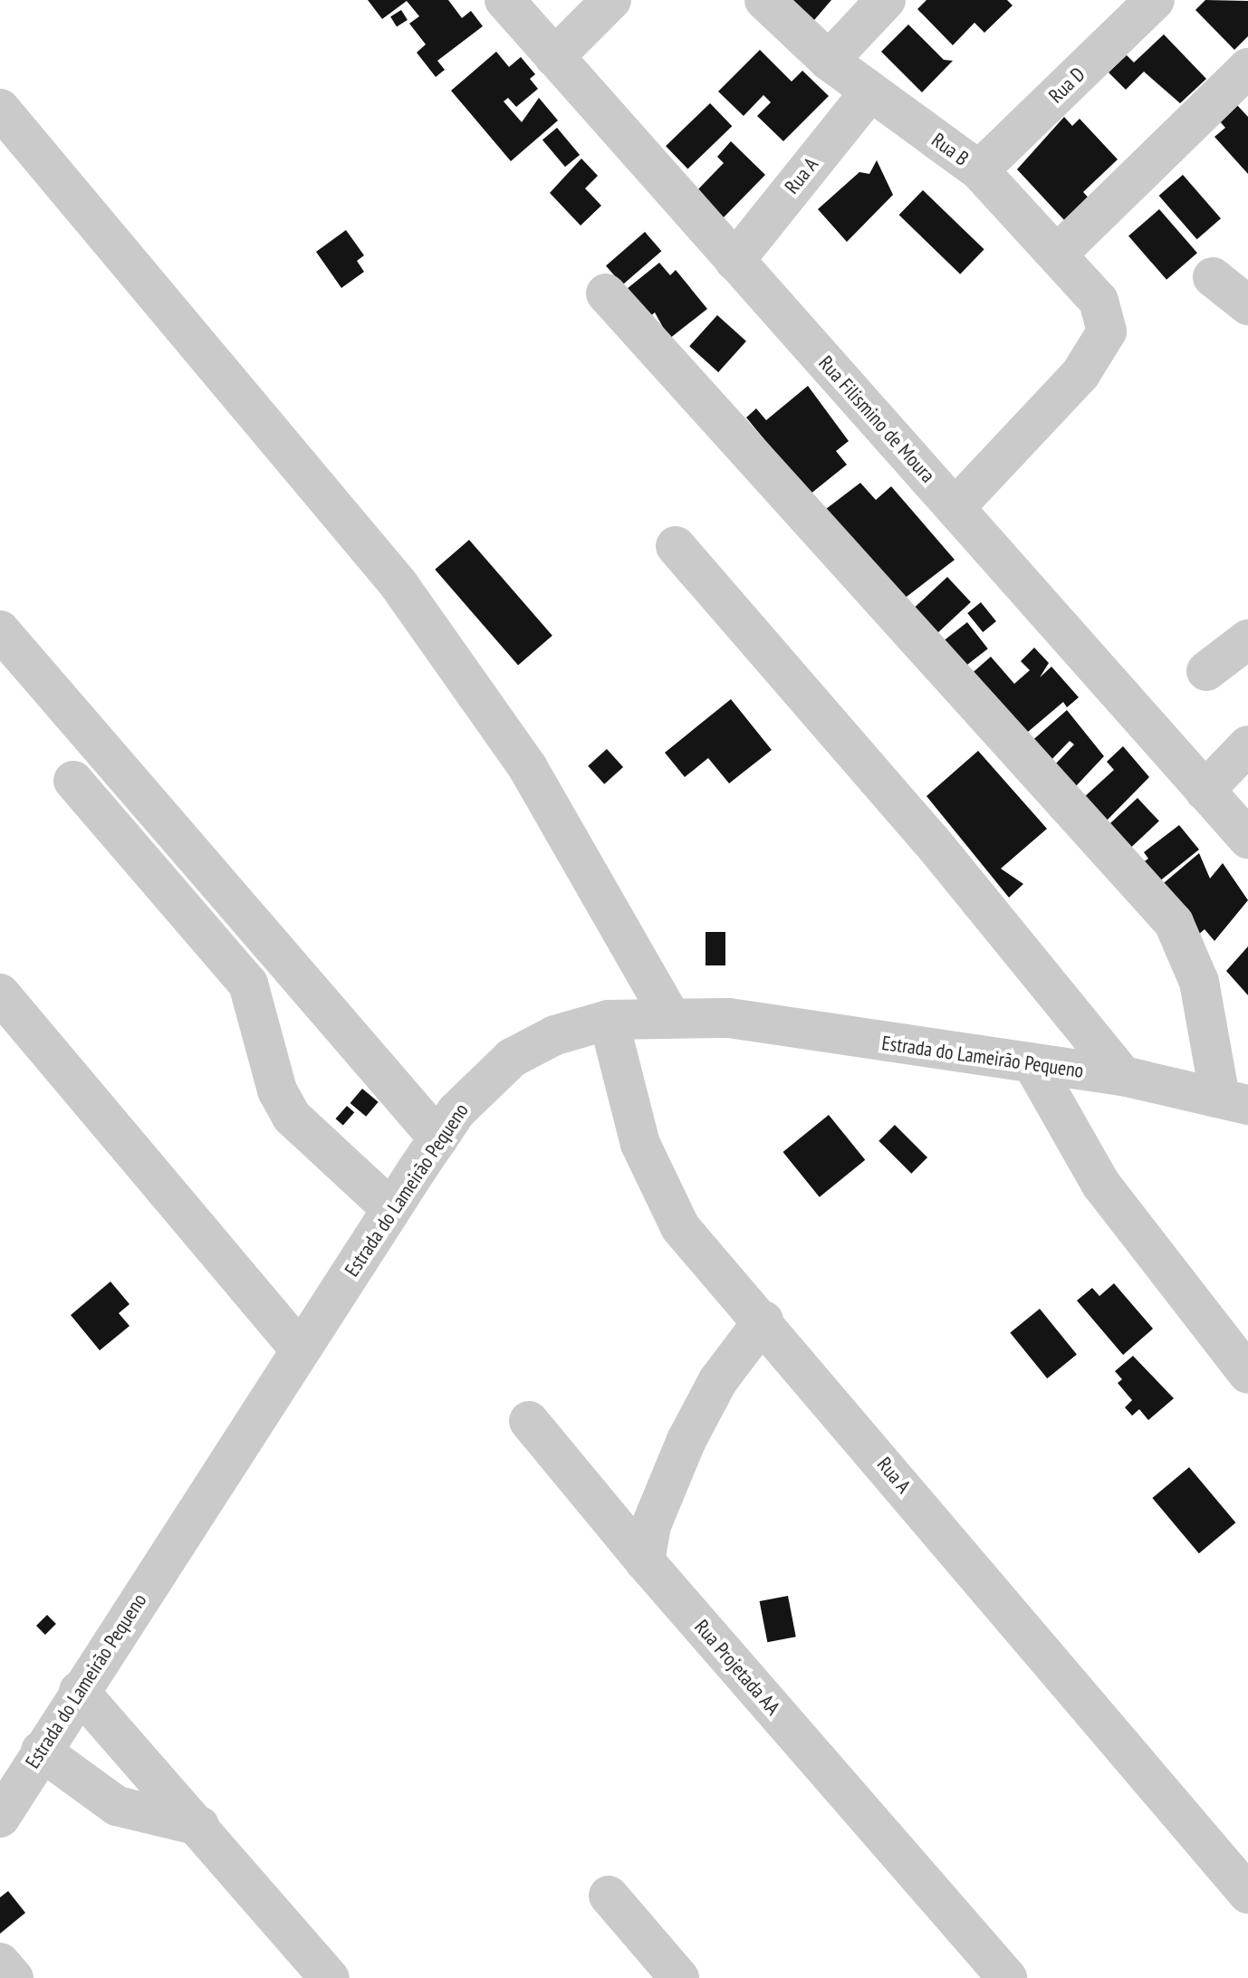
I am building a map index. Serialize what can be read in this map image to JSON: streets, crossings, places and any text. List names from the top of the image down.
{
  "streets": {
    "street": [
      "Rua D",
      "Rua B",
      "Rua A",
      "Rua Filismino de Moura",
      "Estrada do Lameirão Pequeno",
      "Rua Projetada AA"
    ]
  },
  "crossings": [
    ["Rua D", "Rua B"],
    ["Rua B", "Rua A"],
    ["Rua B", "Rua Filismino de Moura"],
    ["Rua A", "Rua Filismino de Moura"],
    ["Rua A", "Estrada do Lameirão Pequeno"]
  ]
}
